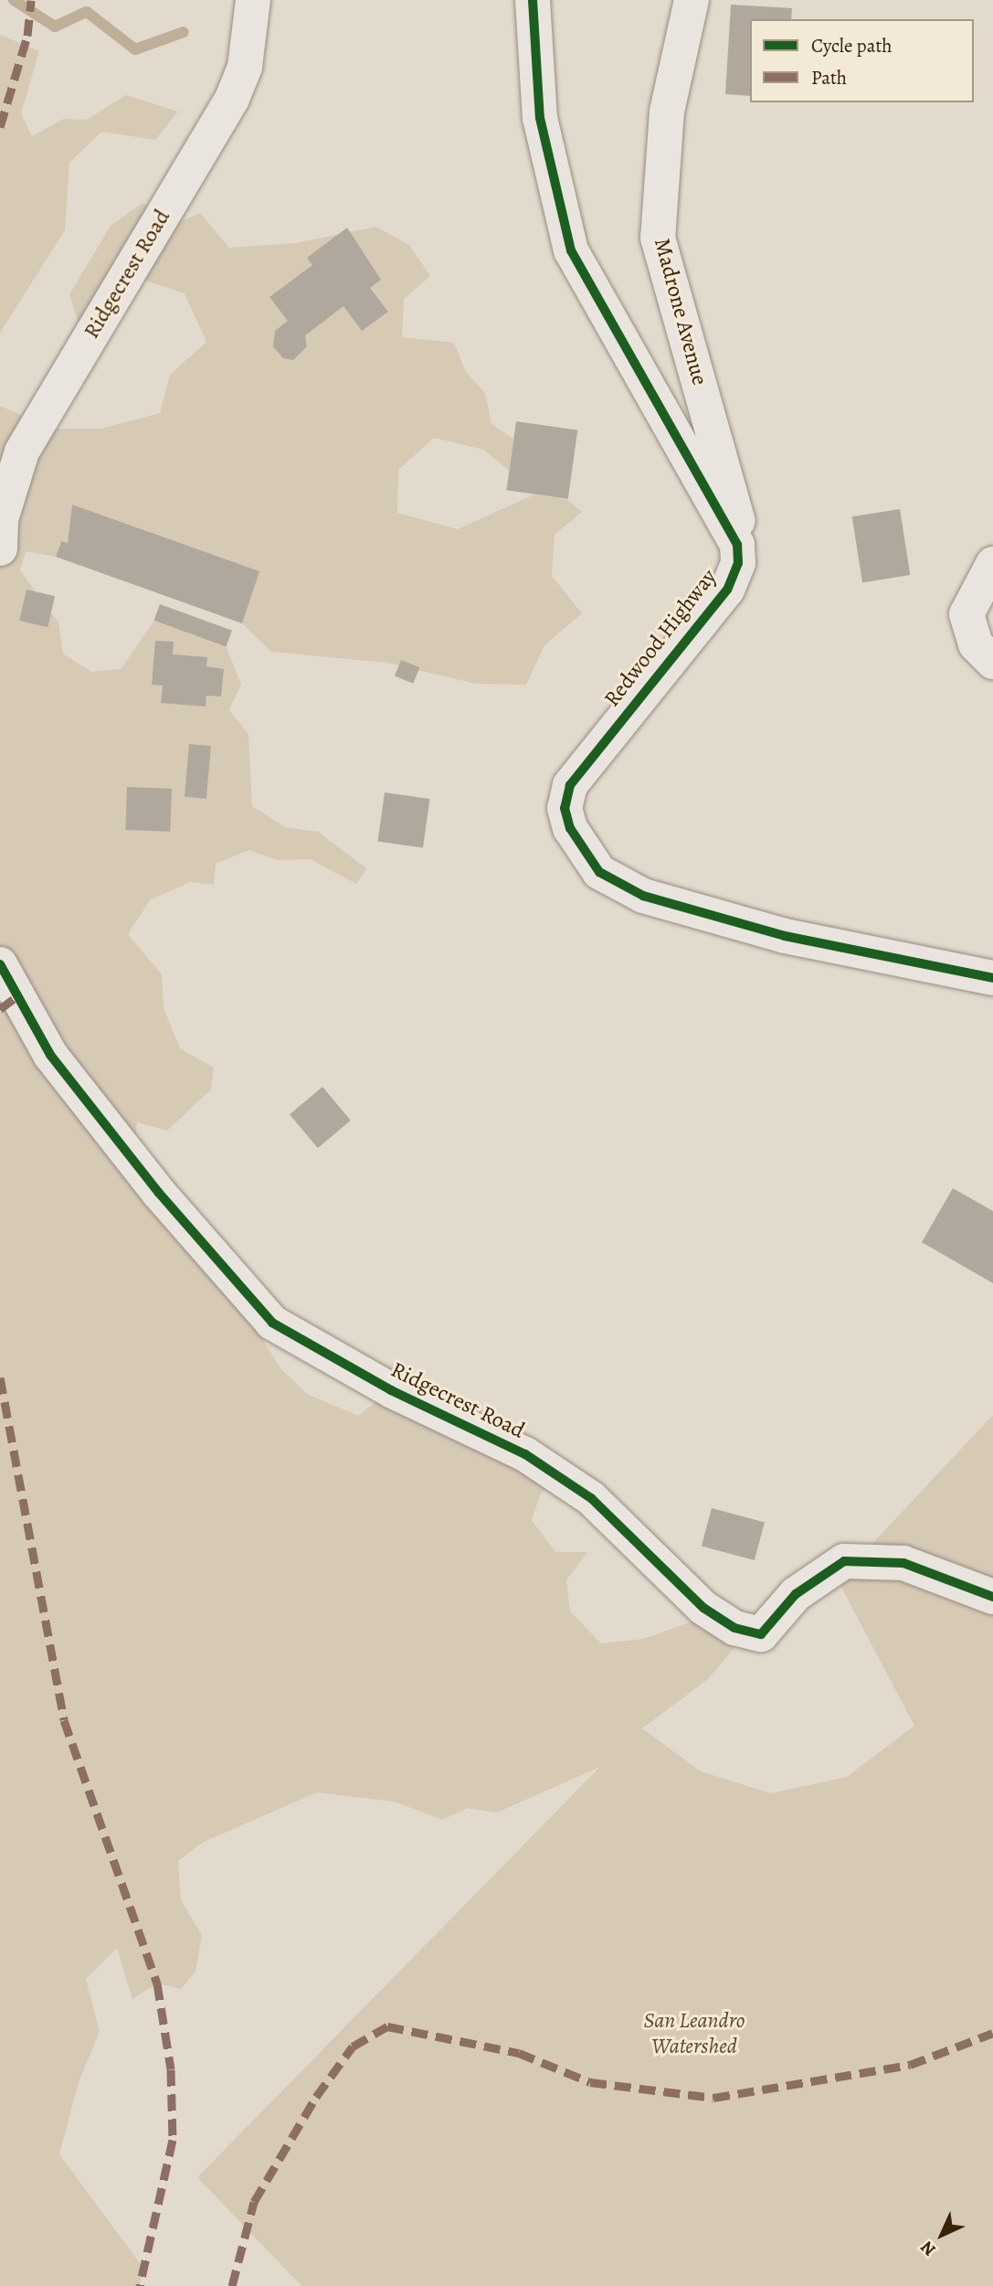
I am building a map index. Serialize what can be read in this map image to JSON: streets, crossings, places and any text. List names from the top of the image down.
{
  "streets": {
    "street": ["Ridgecrest Road", "Madrone Avenue", "Redwood Highway"]
  },
  "crossings": [
    ["Madrone Avenue", "Redwood Highway"]
  ],
  "parks": ["San Leandro Watershed"],
  "legend": ["Cycle path", "Path"],
  "north": "bottom left"
}
